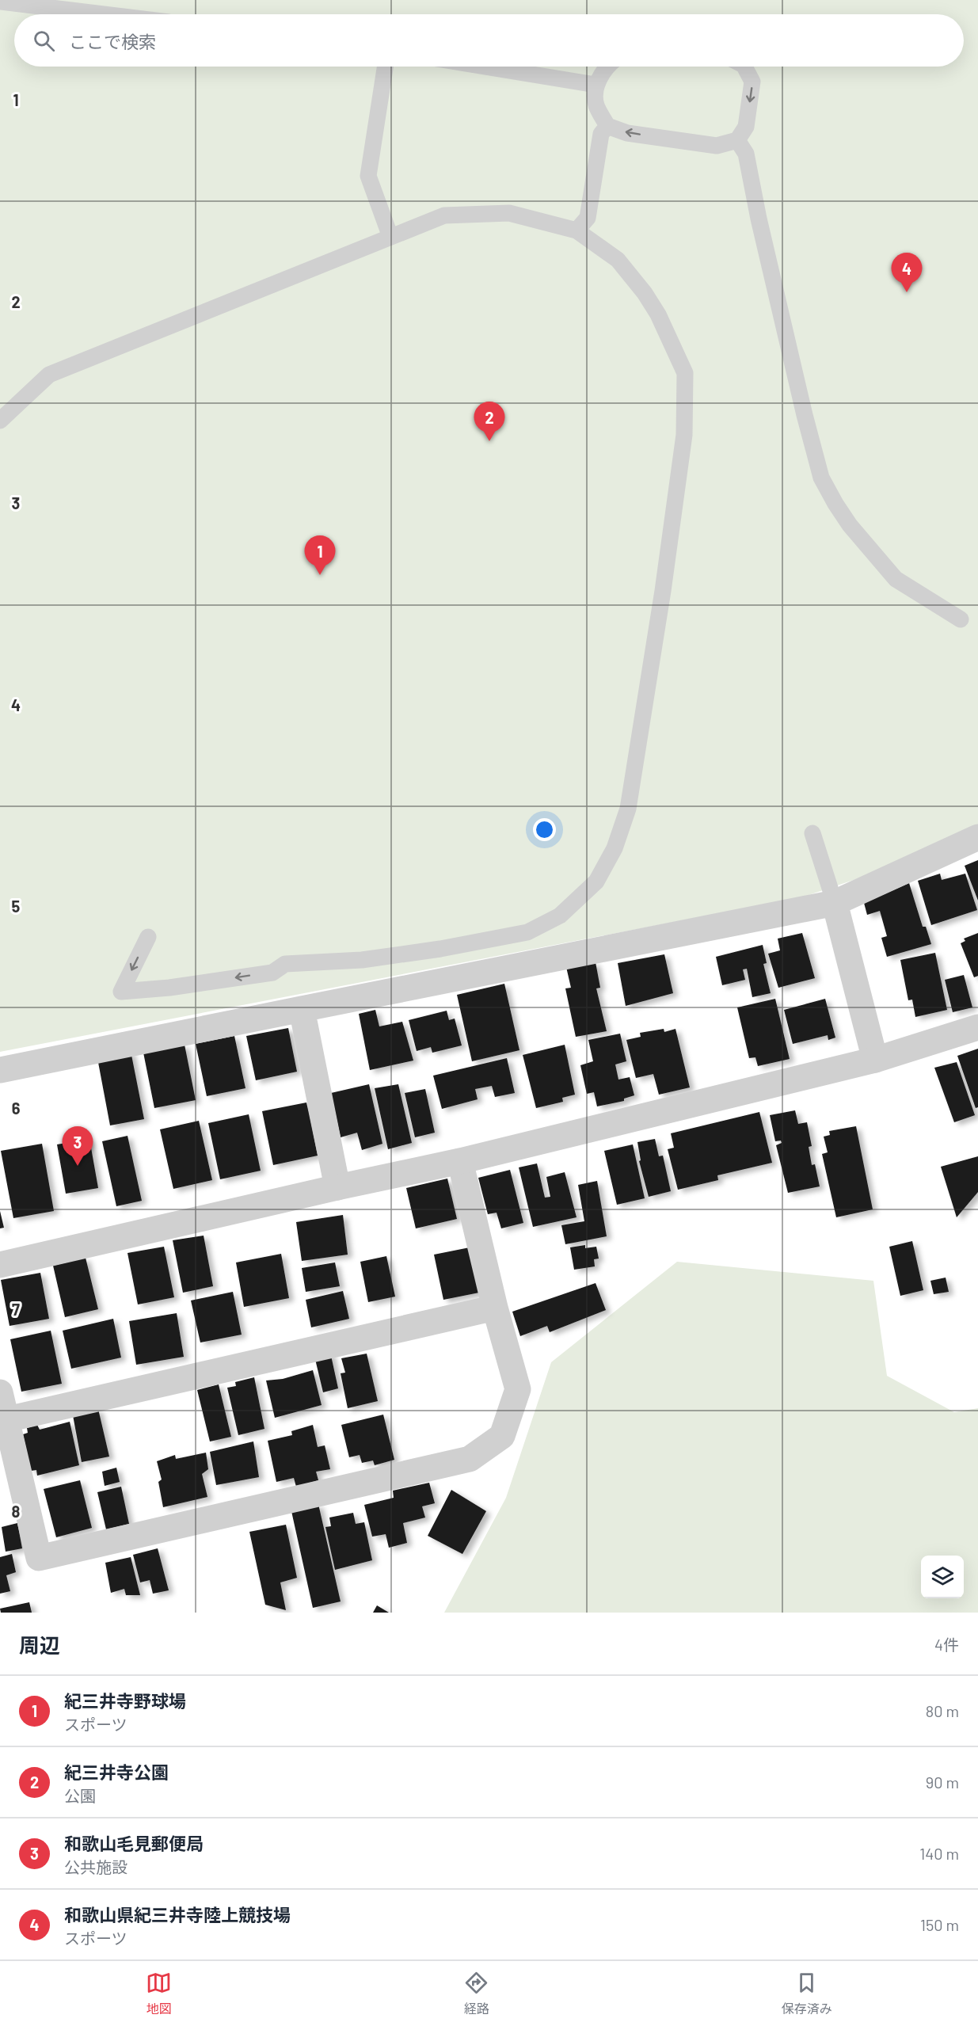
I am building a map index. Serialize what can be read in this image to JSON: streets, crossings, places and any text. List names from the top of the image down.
{
  "page": {
    "search": "ここで検索",
    "pins": [
      "4",
      "2",
      "1",
      "3"
    ],
    "heading": ["周辺", "4件"],
    "list": [
      {
        "mark": "1",
        "name": "紀三井寺野球場",
        "note": "スポーツ",
        "value": "80 m"
      },
      {
        "mark": "2",
        "name": "紀三井寺公園",
        "note": "公園",
        "value": "90 m"
      },
      {
        "mark": "3",
        "name": "和歌山毛見郵便局",
        "note": "公共施設",
        "value": "140 m"
      },
      {
        "mark": "4",
        "name": "和歌山県紀三井寺陸上競技場",
        "note": "スポーツ",
        "value": "150 m"
      }
    ],
    "nav": ["地図", "経路", "保存済み"]
  },
  "grid": {
    "rows": [
      "1",
      "2",
      "3",
      "4",
      "5",
      "6",
      "7",
      "8"
    ]
  }
}
